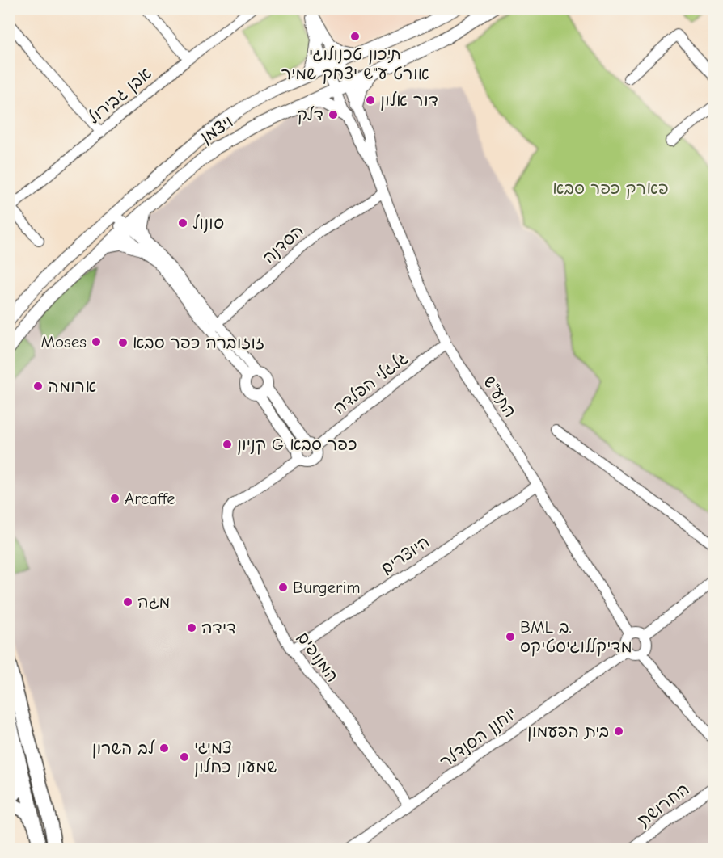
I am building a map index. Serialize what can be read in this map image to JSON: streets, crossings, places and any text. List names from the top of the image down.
{
  "streets": {
    "main road": ["ויצמן"],
    "street": [
      "אבן גבירול",
      "הסדנה",
      "גלגלי הפלדה",
      "התע\"ש",
      "היוצרים",
      "המנופים",
      "יוחנן הסנדלר",
      "החרושת"
    ]
  },
  "crossings": [
    ["ויצמן", "התע\"ש"],
    ["הסדנה", "התע\"ש"],
    ["גלגלי הפלדה", "התע\"ש"],
    ["גלגלי הפלדה", "המנופים"],
    ["התע\"ש", "היוצרים"],
    ["התע\"ש", "יוחנן הסנדלר"],
    ["היוצרים", "המנופים"],
    ["המנופים", "יוחנן הסנדלר"]
  ],
  "parks": ["פארק כפר סבא"],
  "places": [
    "תיכון טכנולוגי אורט ע\"ש יצחק שמיר",
    "דור אלון",
    "דלק",
    "סונול",
    "Moses",
    "זוזוברה כפר סבא",
    "ארומה",
    "קניון G כפר סבא",
    "Arcaffe",
    "Burgerim",
    "מגה",
    "דידה",
    "BML ב. מדיקללוגיסטיקס",
    "בית הפעמון",
    "לב השרון",
    "צמיגי שמעון כחלון"
  ]
}
